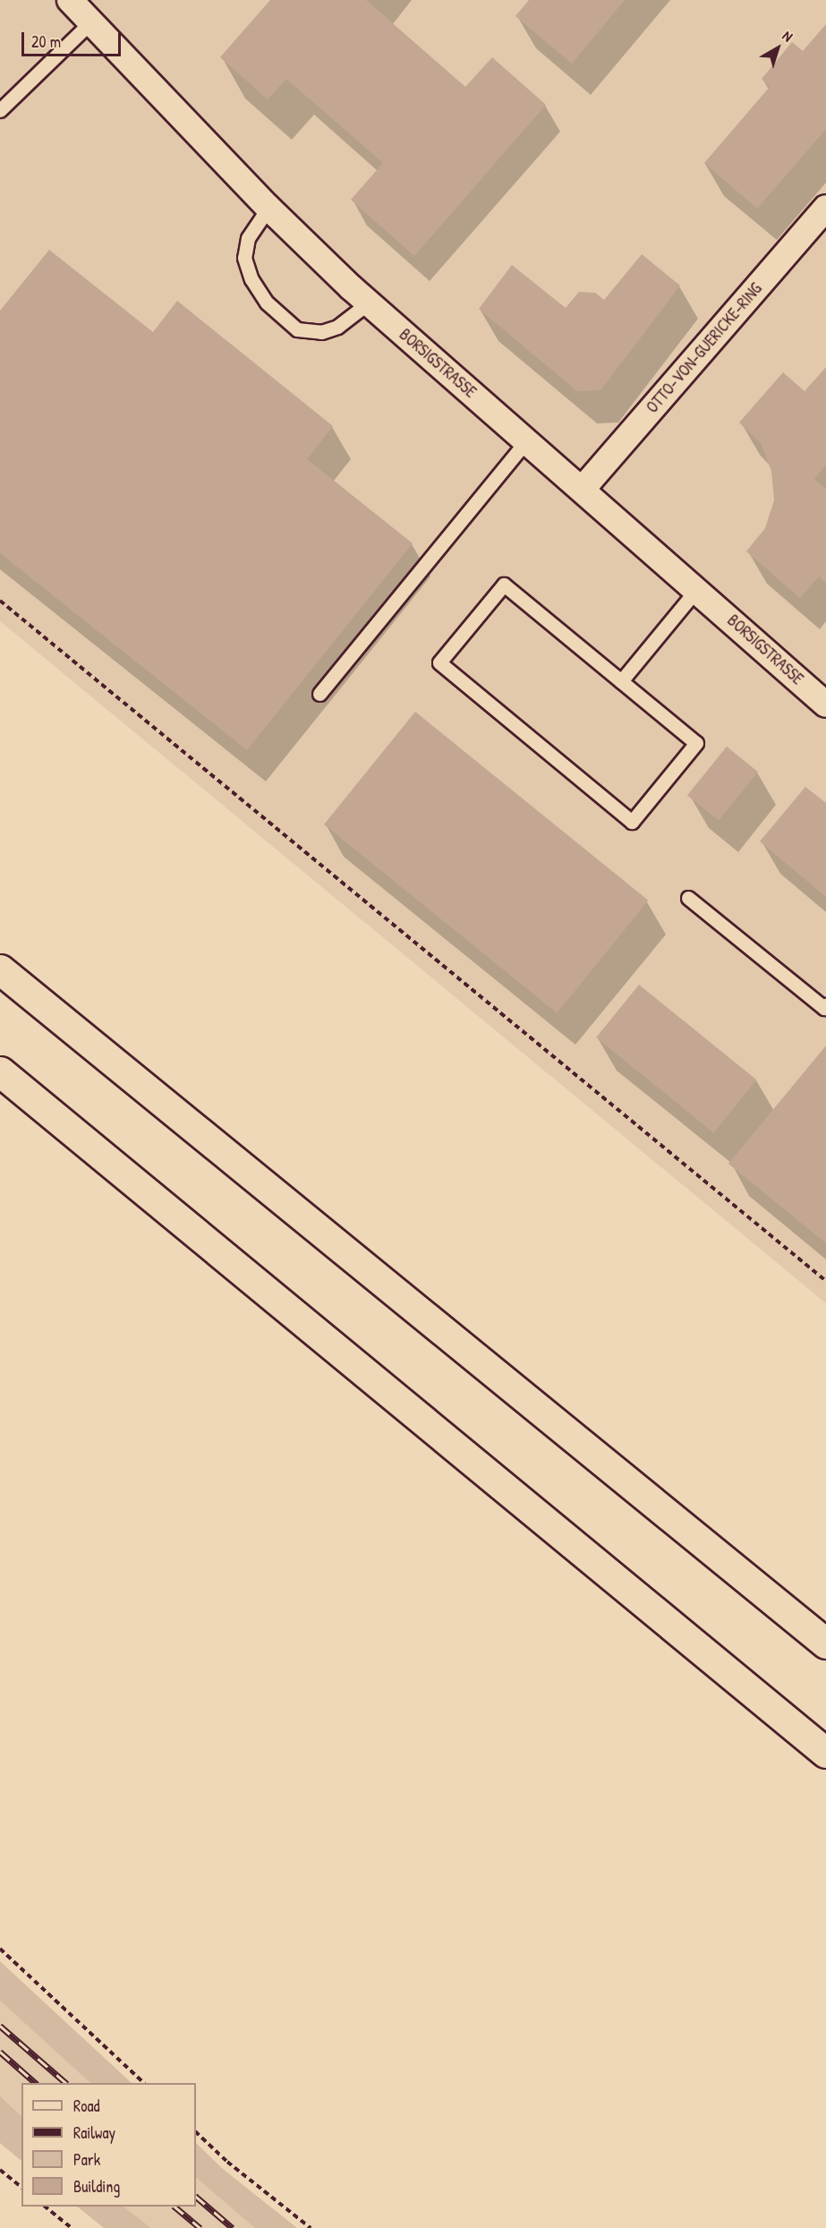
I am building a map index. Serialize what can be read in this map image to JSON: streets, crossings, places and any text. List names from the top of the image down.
{
  "streets": {
    "street": ["OTTO-VON-GUERICKE-RING", "BORSIGSTRASSE"]
  },
  "crossings": [
    ["OTTO-VON-GUERICKE-RING", "BORSIGSTRASSE"]
  ],
  "legend": [
    "Road",
    "Railway",
    "Park",
    "Building"
  ],
  "scale_bar": "20 m",
  "north": "top right"
}
